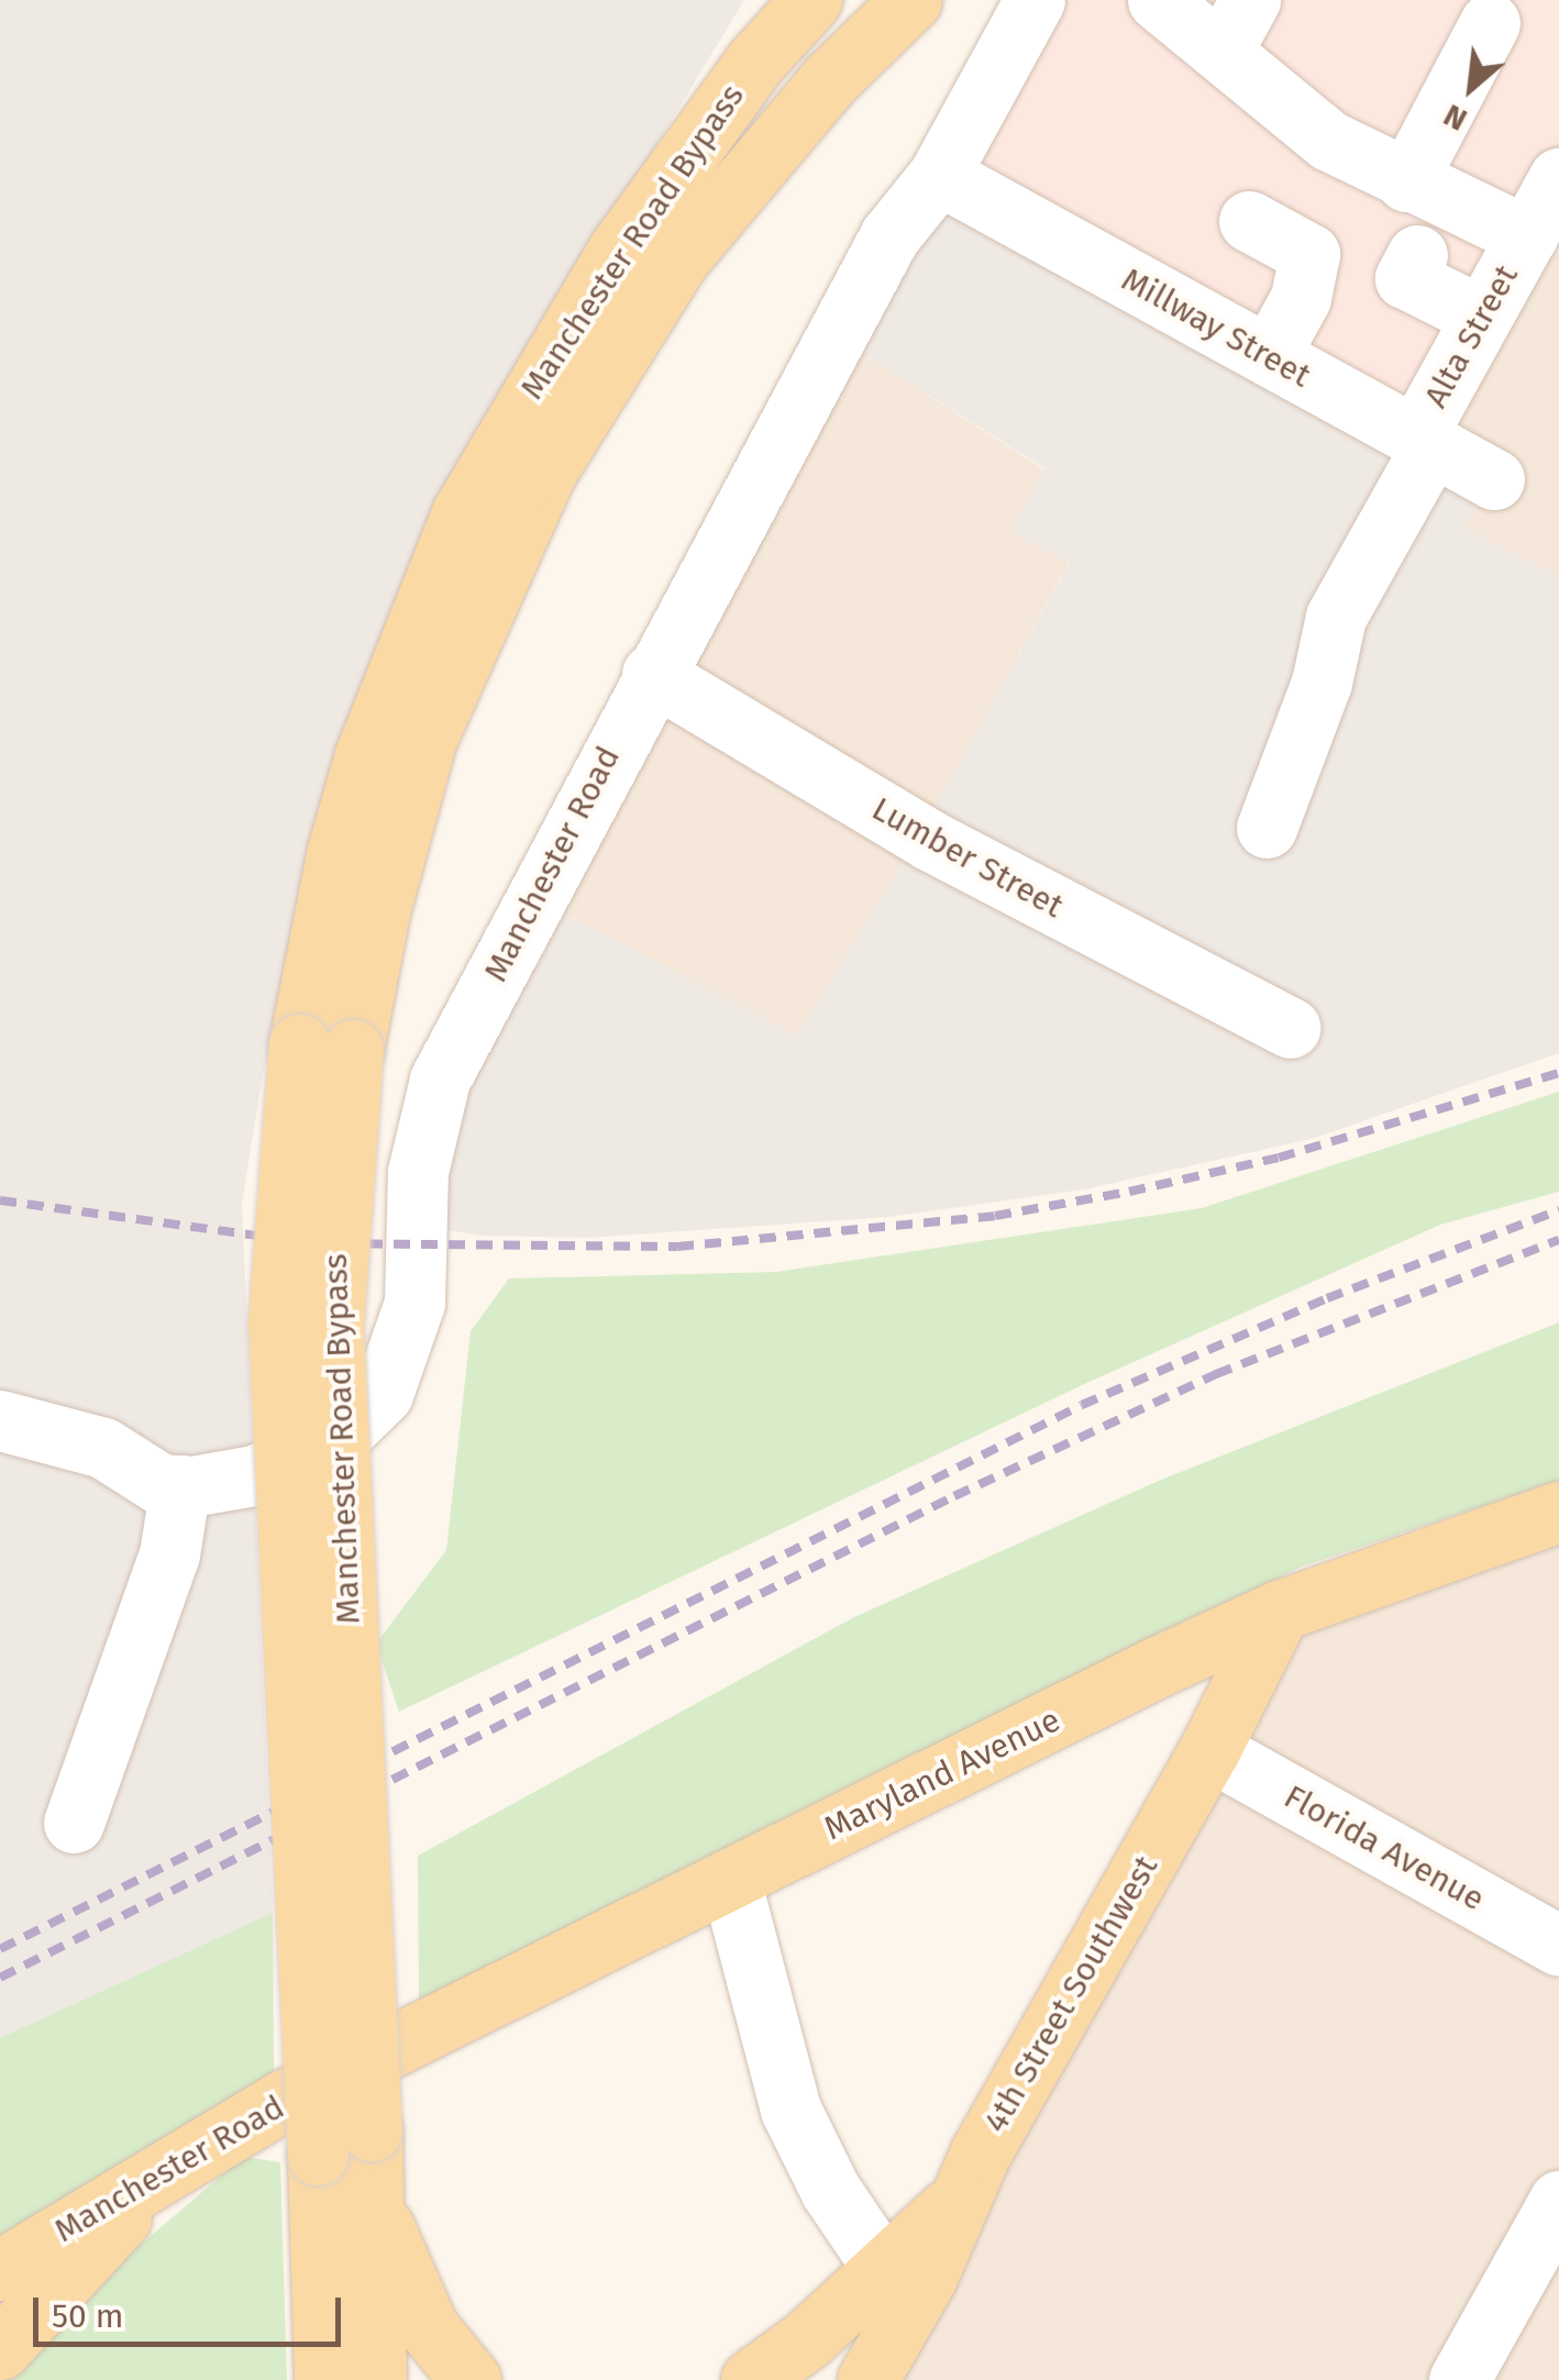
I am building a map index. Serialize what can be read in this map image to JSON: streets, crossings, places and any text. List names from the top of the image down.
{
  "streets": {
    "main road": [
      "Manchester Road Bypass",
      "Manchester Road",
      "Maryland Avenue",
      "4th Street Southwest"
    ],
    "street": [
      "Millway Street",
      "Alta Street",
      "Lumber Street",
      "Florida Avenue"
    ]
  },
  "crossings": [
    ["Millway Street", "Alta Street"],
    ["Millway Street", "Manchester Road"],
    ["Lumber Street", "Manchester Road"],
    ["Manchester Road", "Maryland Avenue"],
    ["Maryland Avenue", "4th Street Southwest"],
    ["Florida Avenue", "4th Street Southwest"]
  ],
  "scale_bar": "50 m",
  "north": "bottom left"
}
